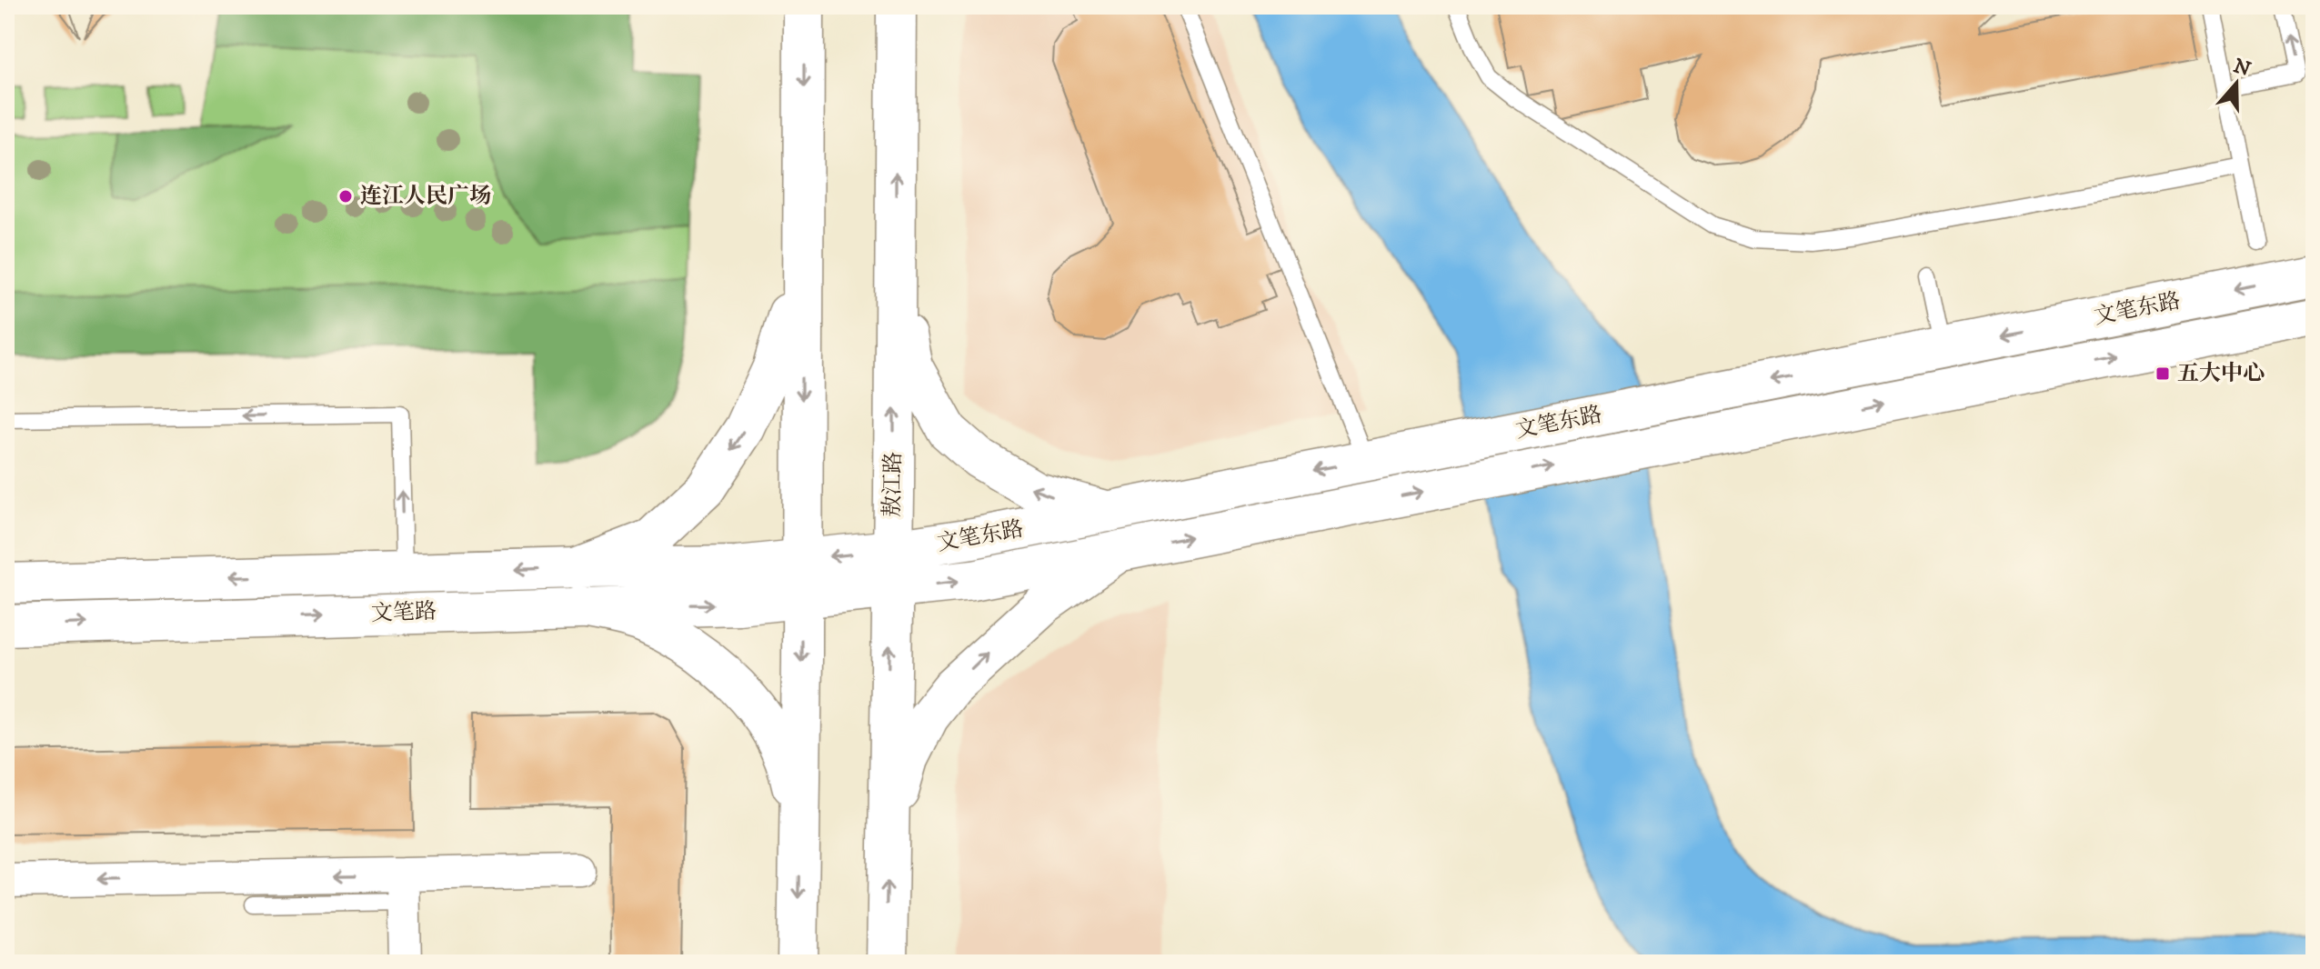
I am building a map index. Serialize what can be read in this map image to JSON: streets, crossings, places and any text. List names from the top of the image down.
{
  "streets": {
    "main road": ["文笔东路", "敖江路", "文笔路"]
  },
  "crossings": [
    ["文笔东路", "敖江路"],
    ["文笔东路", "文笔路"]
  ],
  "places": {
    "other": ["连江人民广场"],
    "transit": ["五大中心"]
  },
  "north": "top"
}
